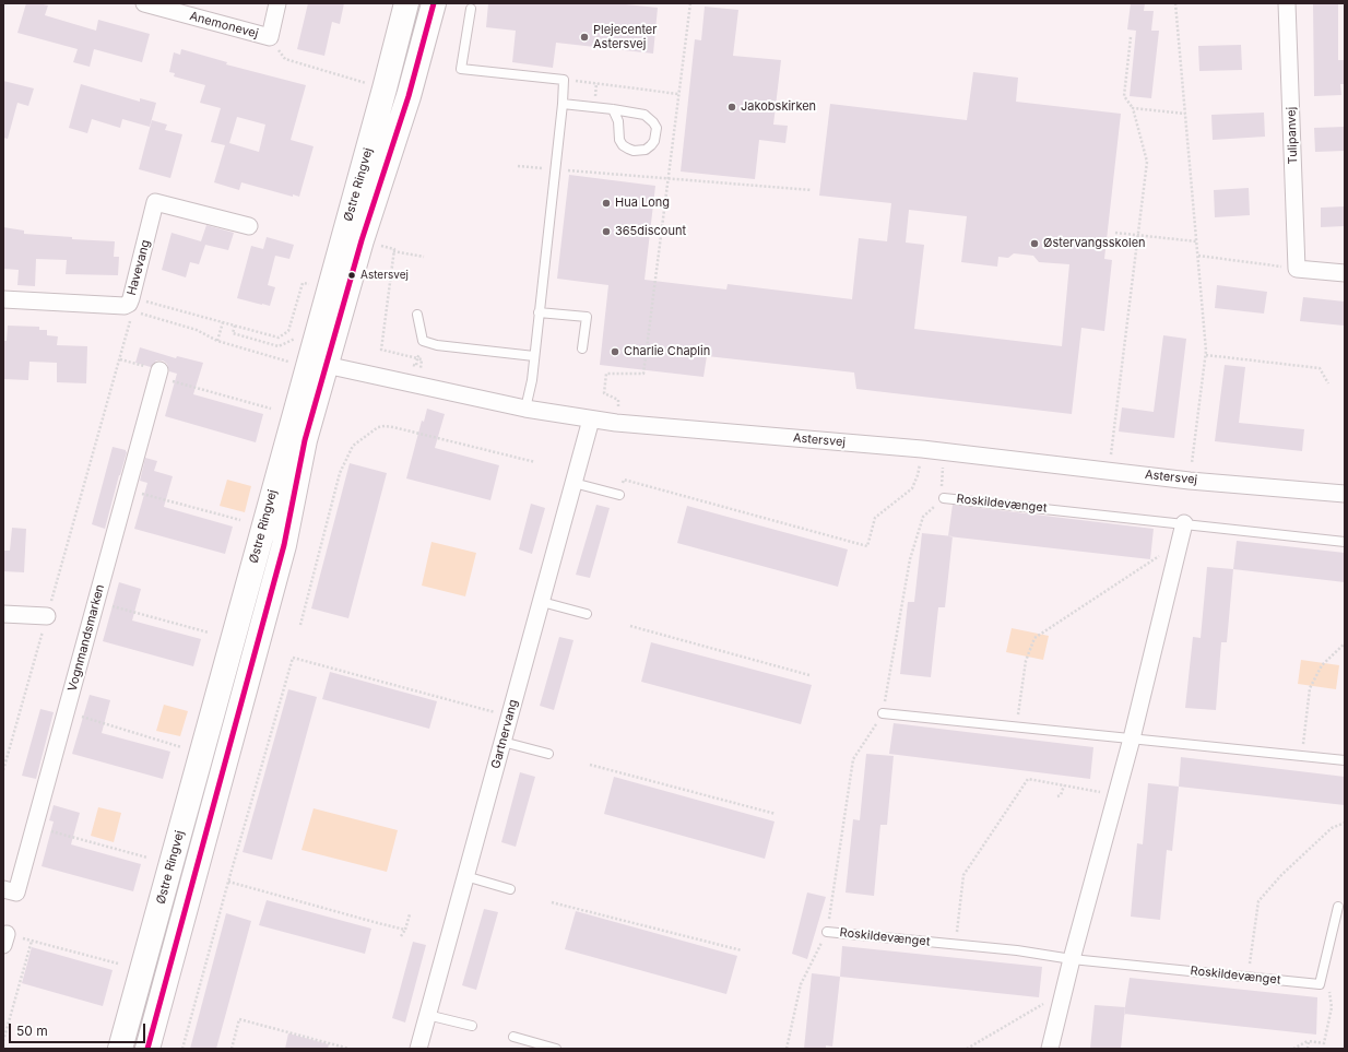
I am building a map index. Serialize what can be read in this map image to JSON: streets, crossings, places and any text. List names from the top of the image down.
{
  "streets": {
    "main road": ["Østre Ringvej"],
    "street": [
      "Anemonevej",
      "Tulipanvej",
      "Havevang",
      "Astersvej",
      "Vognmandsmarken",
      "Gartnervang"
    ],
    "lane": ["Roskildevænget"]
  },
  "crossings": [
    ["Østre Ringvej", "Astersvej"],
    ["Astersvej", "Gartnervang"]
  ],
  "places": [
    "Plejecenter Astersvej",
    "Jakobskirken",
    "Hua Long",
    "365discount",
    "Østervangsskolen",
    "Astersvej",
    "Charlie Chaplin"
  ],
  "scale_bar": "50 m"
}
